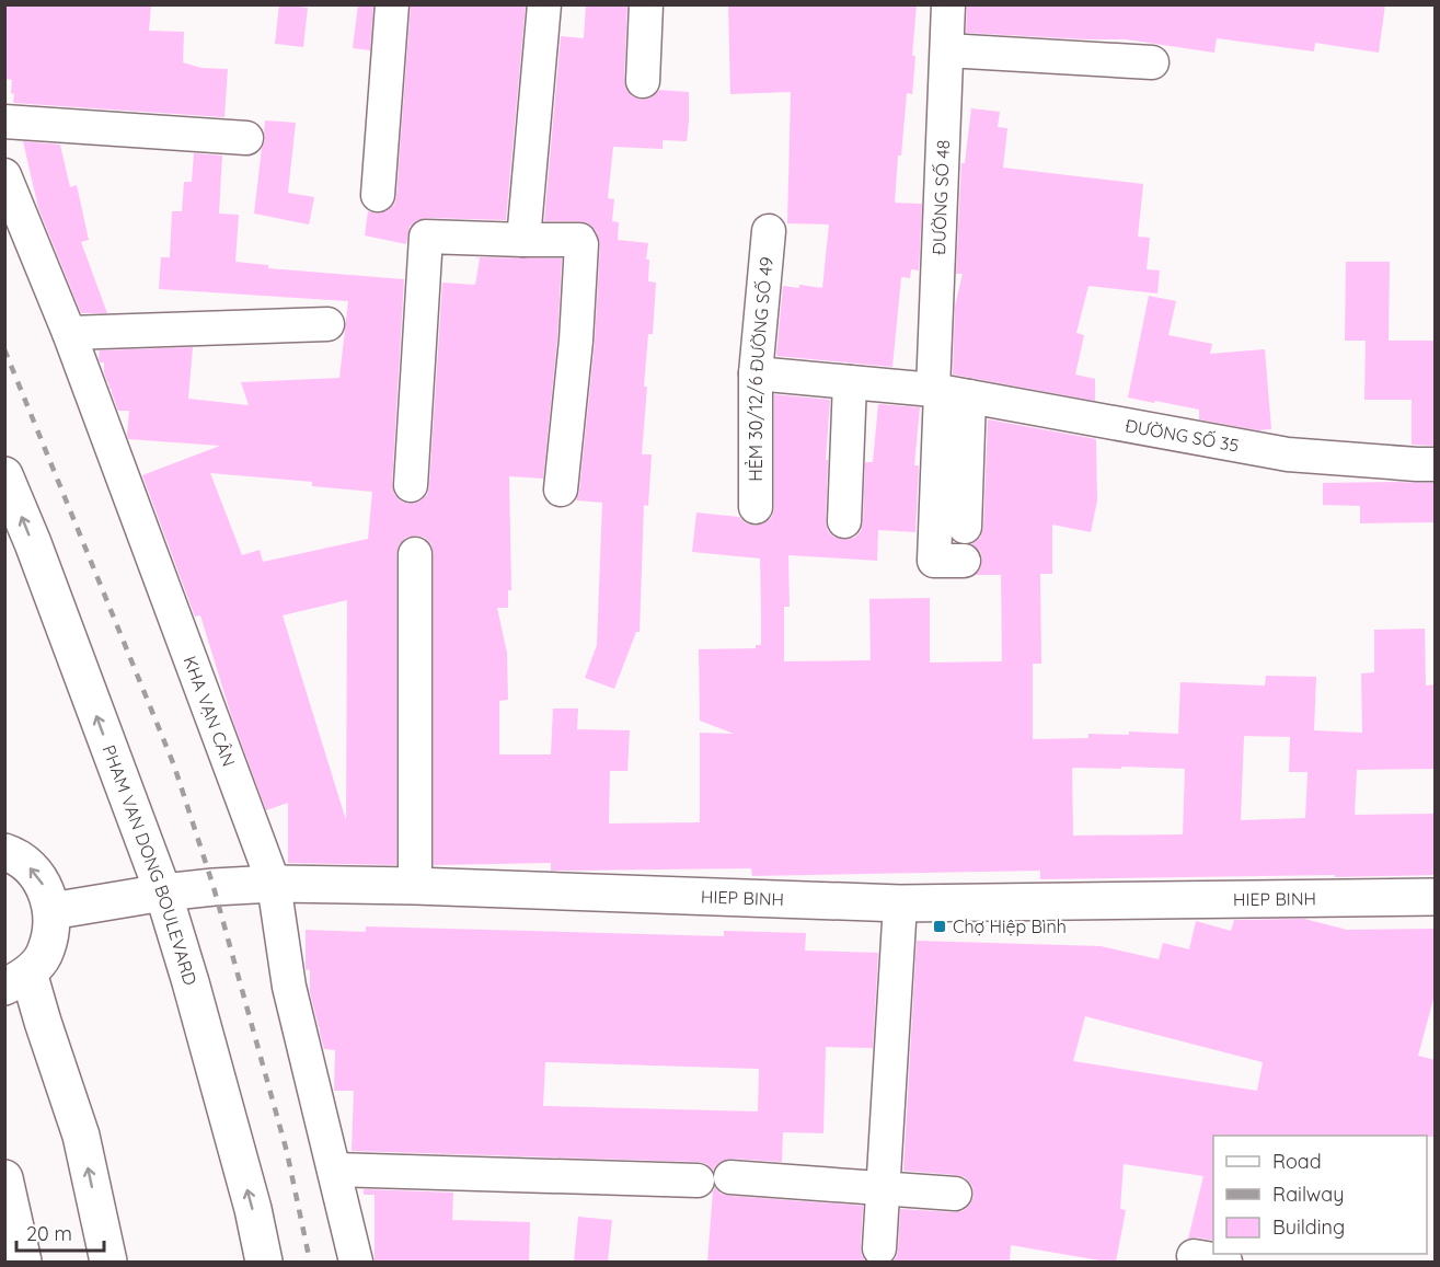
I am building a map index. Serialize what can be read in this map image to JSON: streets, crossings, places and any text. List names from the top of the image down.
{
  "streets": {
    "main road": ["PHAM VAN DONG BOULEVARD", "HIEP BINH"],
    "street": [
      "ĐƯỜNG SỐ 48",
      "HẺM 30/12/6 ĐƯỜNG SỐ 49",
      "ĐƯỜNG SỐ 35",
      "KHA VẠN CÂN"
    ]
  },
  "crossings": [
    ["ĐƯỜNG SỐ 48", "ĐƯỜNG SỐ 35"],
    ["HẺM 30/12/6 ĐƯỜNG SỐ 49", "ĐƯỜNG SỐ 35"],
    ["KHA VẠN CÂN", "HIEP BINH"],
    ["PHAM VAN DONG BOULEVARD", "HIEP BINH"]
  ],
  "places": {
    "transit": ["Chợ Hiệp Bình"]
  },
  "legend": ["Road", "Railway", "Building"],
  "scale_bar": "20 m"
}
